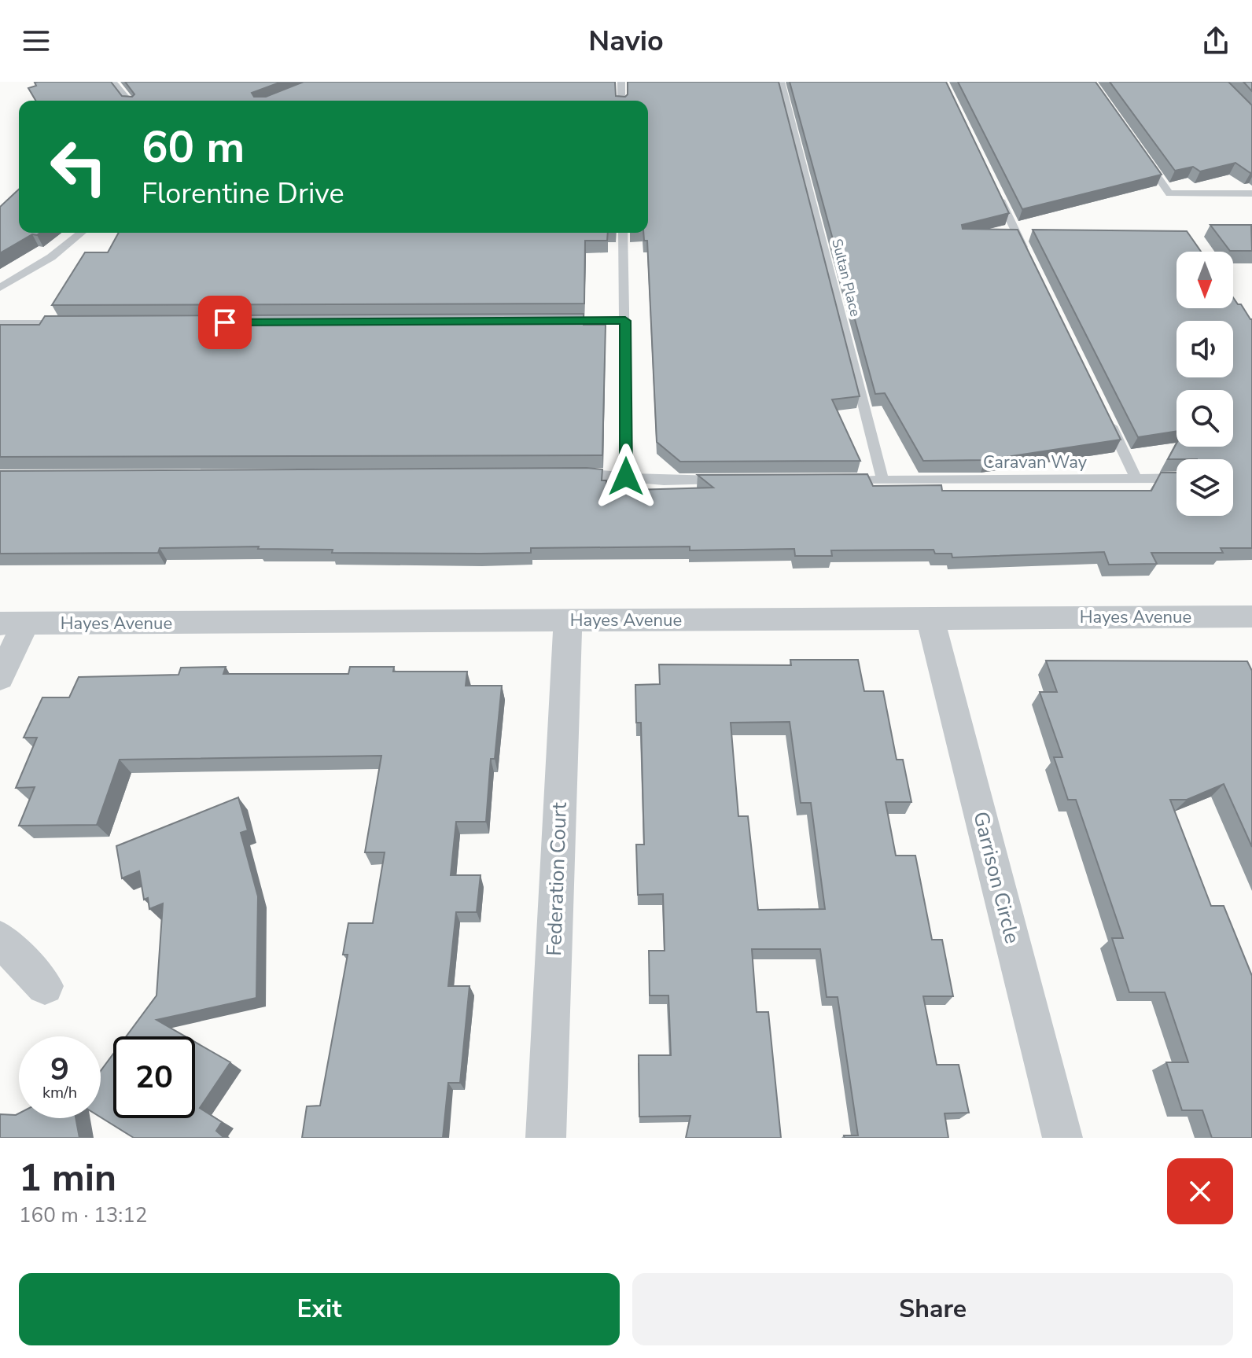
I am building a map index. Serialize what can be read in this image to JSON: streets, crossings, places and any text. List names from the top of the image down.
{
  "streets": {
    "street": ["Hayes Avenue", "Garrison Circle", "Federation Court"],
    "lane": ["Sultan Place", "Caravan Way"]
  },
  "crossings": [
    ["Sultan Place", "Caravan Way"],
    ["Hayes Avenue", "Garrison Circle"],
    ["Hayes Avenue", "Federation Court"]
  ],
  "north": "bottom",
  "page": {
    "header": "Navio",
    "turn": ["60 m", "Florentine Drive"],
    "speed": "9 km/h",
    "limit": "20",
    "heading": ["1 min", "160 m · 13:12"],
    "buttons": ["Exit", "Share"]
  }
}
